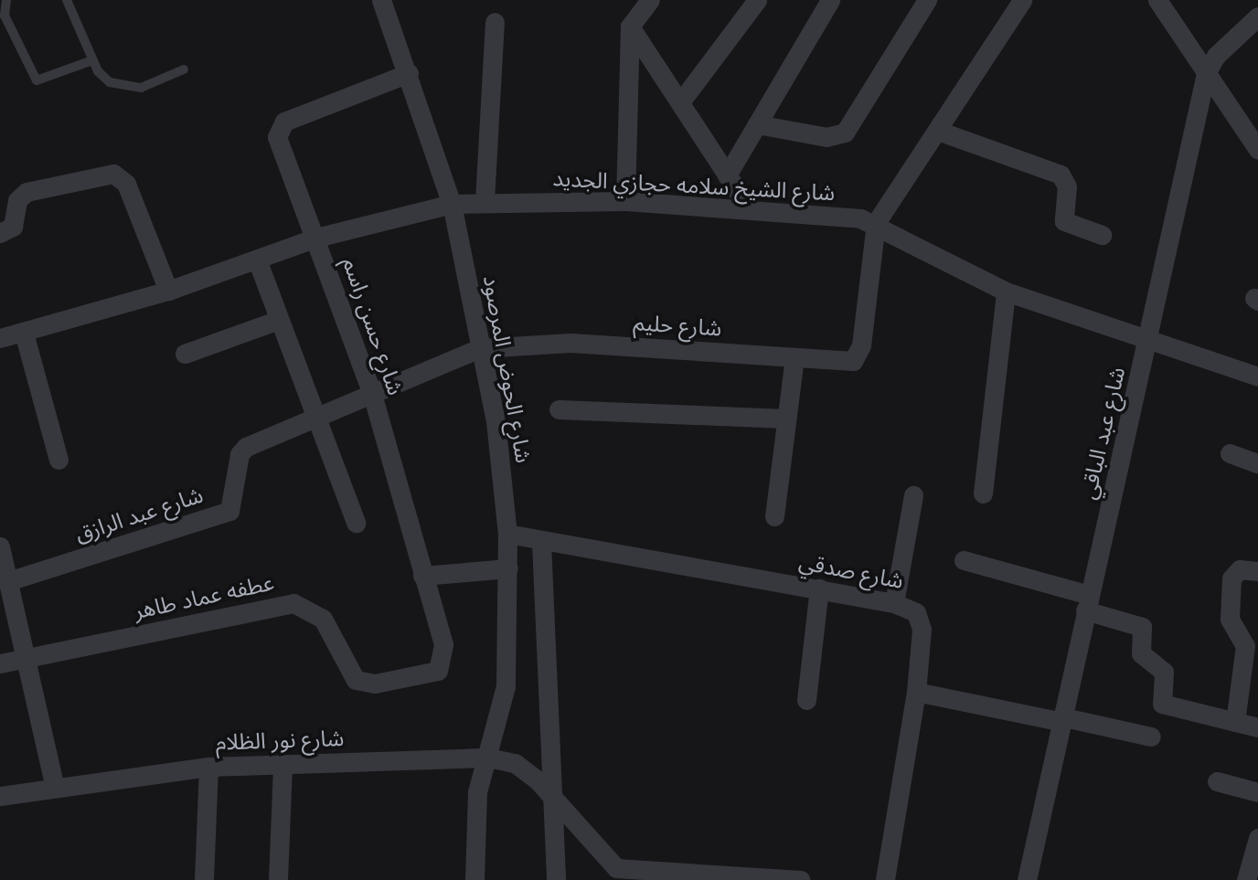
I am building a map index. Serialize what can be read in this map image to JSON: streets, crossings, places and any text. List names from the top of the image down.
{
  "streets": {
    "street": [
      "شارع الشيخ سلامه حجازي الجديد",
      "شارع حليم",
      "شارع حسن راسم",
      "شارع الحوض المرصود",
      "شارع عبد الباقي",
      "شارع عبد الرازق",
      "شارع صدقي",
      "عطفه عماد طاهر",
      "شارع نور الظلام"
    ]
  },
  "crossings": [
    ["شارع الشيخ سلامه حجازي الجديد", "شارع حليم"],
    ["شارع الشيخ سلامه حجازي الجديد", "شارع حسن راسم"],
    ["شارع الشيخ سلامه حجازي الجديد", "شارع الحوض المرصود"],
    ["شارع الشيخ سلامه حجازي الجديد", "شارع عبد الباقي"],
    ["شارع حليم", "شارع الحوض المرصود"],
    ["شارع حليم", "شارع عبد الرازق"],
    ["شارع حسن راسم", "شارع الحوض المرصود"],
    ["شارع حسن راسم", "شارع عبد الرازق"],
    ["شارع حسن راسم", "عطفه عماد طاهر"],
    ["شارع الحوض المرصود", "شارع عبد الرازق"],
    ["شارع الحوض المرصود", "شارع صدقي"],
    ["شارع الحوض المرصود", "شارع نور الظلام"]
  ]
}
